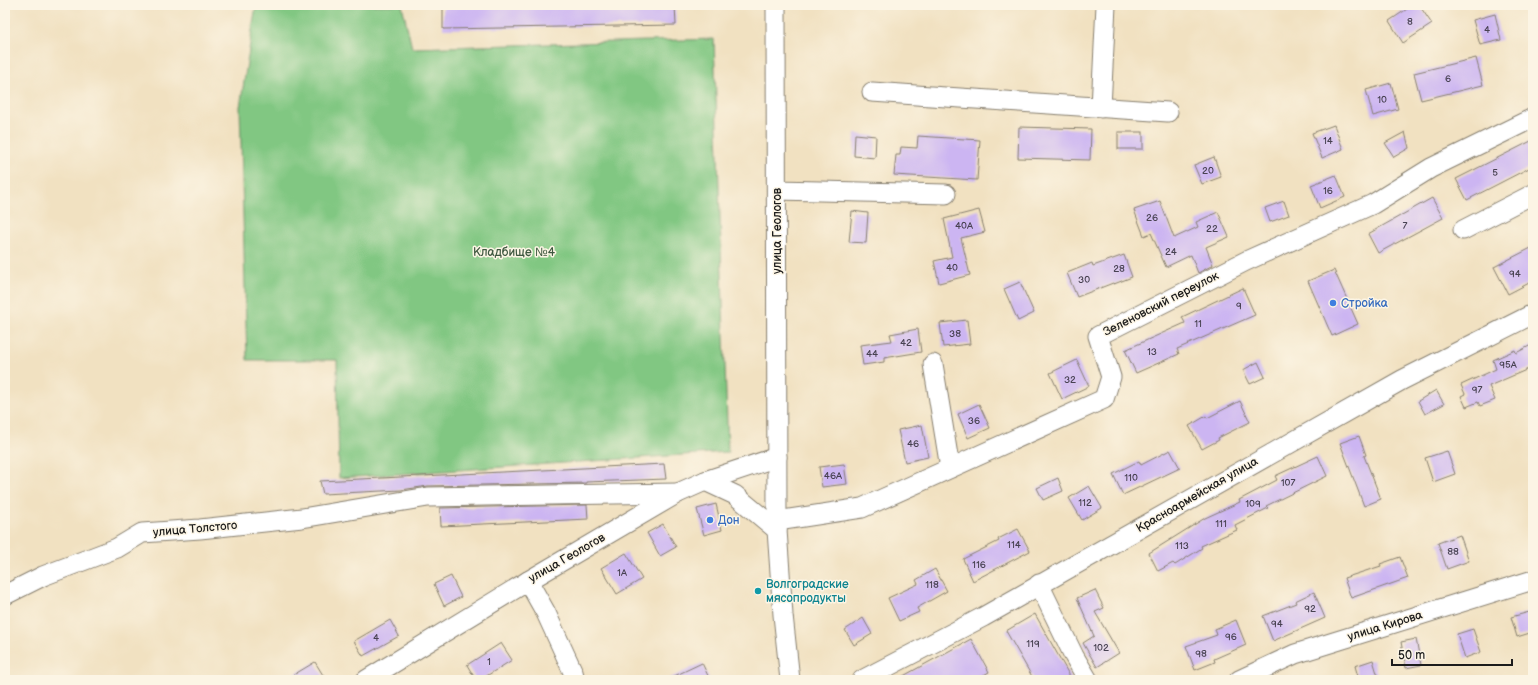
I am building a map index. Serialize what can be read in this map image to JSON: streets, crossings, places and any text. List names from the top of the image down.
{
  "streets": {
    "street": [
      "улица Геологов",
      "Зеленовский переулок",
      "Красноармейская улица",
      "улица Толстого",
      "улица Кирова"
    ]
  },
  "crossings": [
    ["улица Геологов", "Зеленовский переулок"],
    ["улица Геологов", "улица Толстого"]
  ],
  "parks": ["Кладбище №4"],
  "places": ["Стройка", "Дон", "Волгоградские мясопродукты"],
  "house_numbers": [
    "8",
    "4",
    "6",
    "10",
    "14",
    "20",
    "5",
    "16",
    "26",
    "40А",
    "7",
    "22",
    "24",
    "40",
    "28",
    "94",
    "30",
    "9",
    "11",
    "38",
    "42",
    "13",
    "44",
    "95А",
    "32",
    "97",
    "36",
    "46",
    "46А",
    "110",
    "107",
    "112",
    "109",
    "111",
    "114",
    "113",
    "88",
    "116",
    "1А",
    "118",
    "92",
    "94",
    "96",
    "4",
    "119",
    "102",
    "98",
    "1"
  ],
  "scale_bar": "50 m"
}
